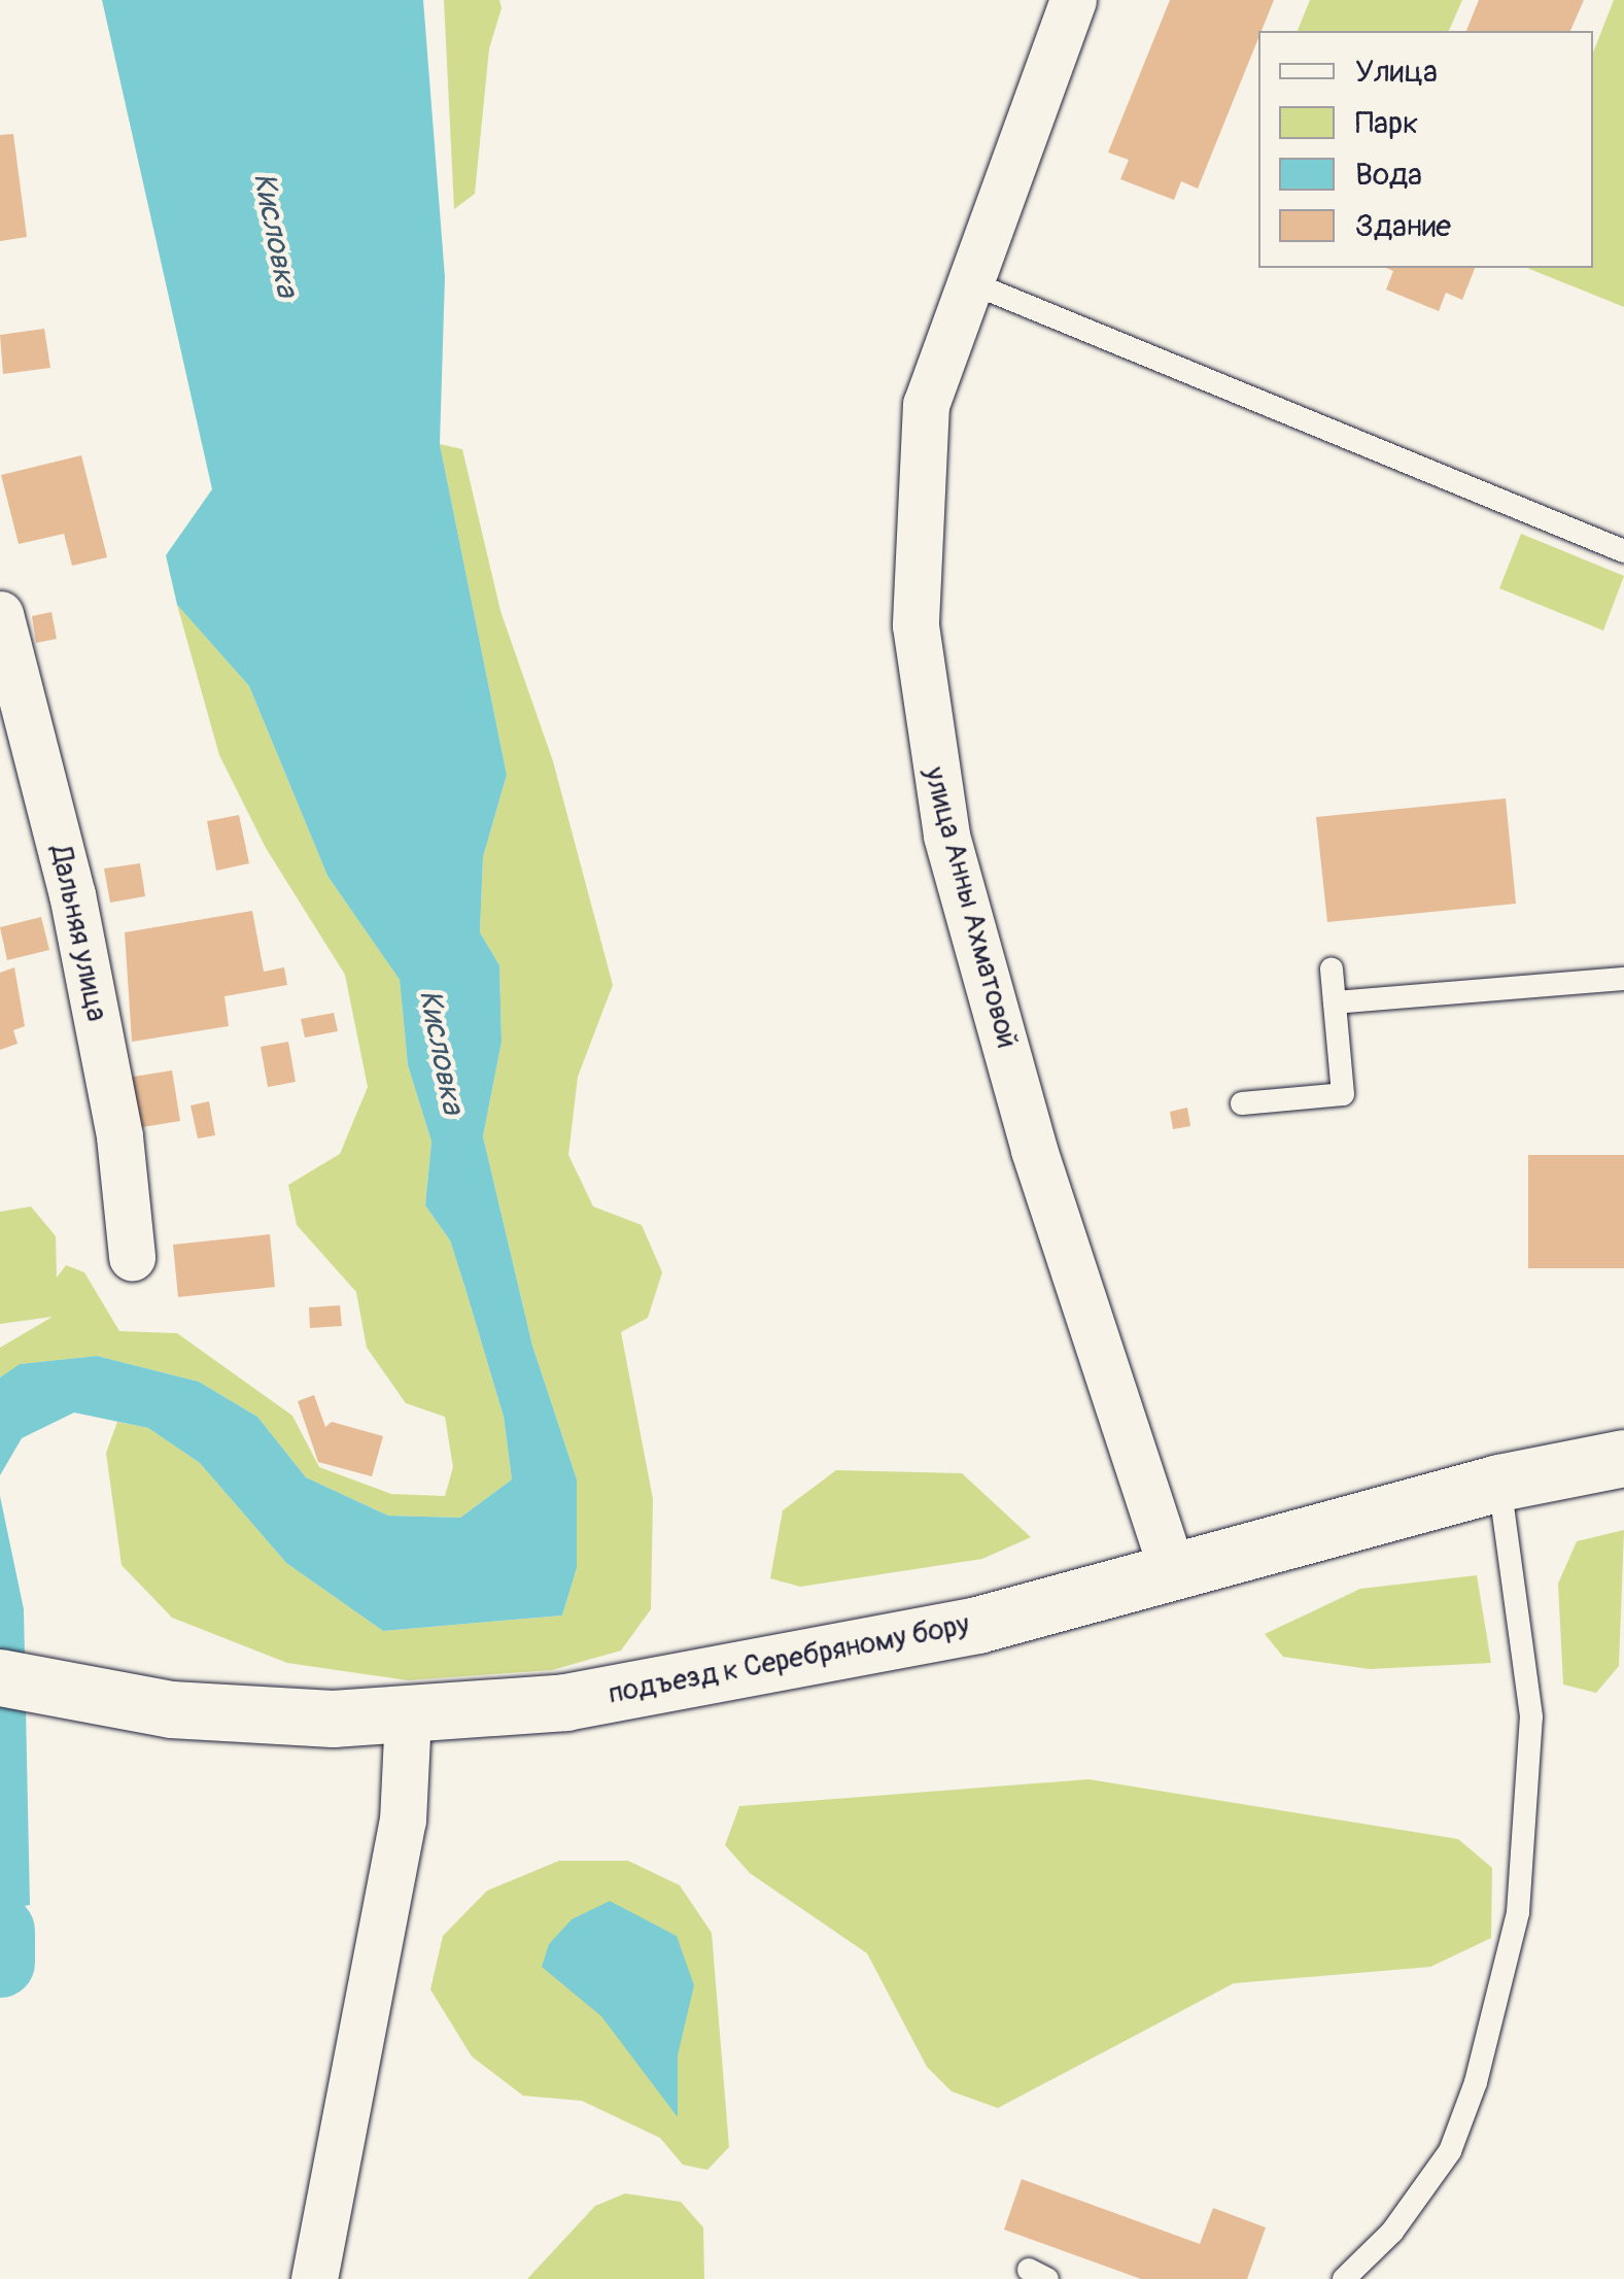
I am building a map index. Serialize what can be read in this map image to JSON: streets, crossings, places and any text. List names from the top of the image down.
{
  "streets": {
    "street": ["улица Анны Ахматовой", "Дальняя улица", "подъезд к Серебряному бору"]
  },
  "crossings": [
    ["улица Анны Ахматовой", "подъезд к Серебряному бору"]
  ],
  "water": ["Кисловка"],
  "legend": [
    "Улица",
    "Парк",
    "Вода",
    "Здание"
  ]
}
